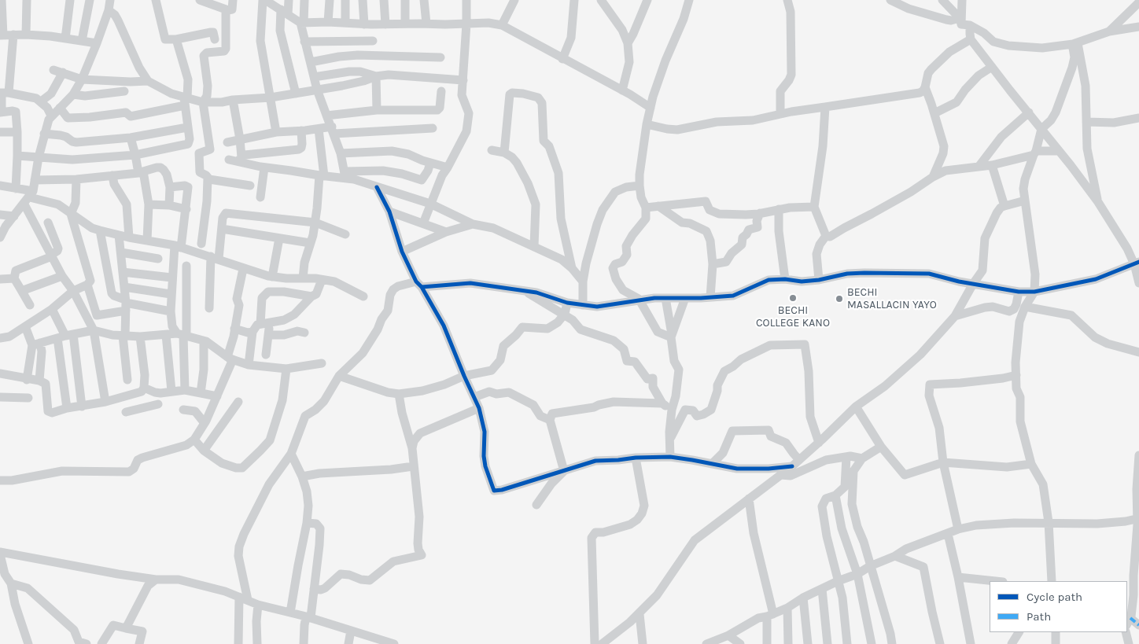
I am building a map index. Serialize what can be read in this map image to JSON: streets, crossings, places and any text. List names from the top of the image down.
{
  "places": ["BECHI COLLEGE KANO", "BECHI MASALLACIN YAYO"],
  "legend": ["Cycle path", "Path"]
}
